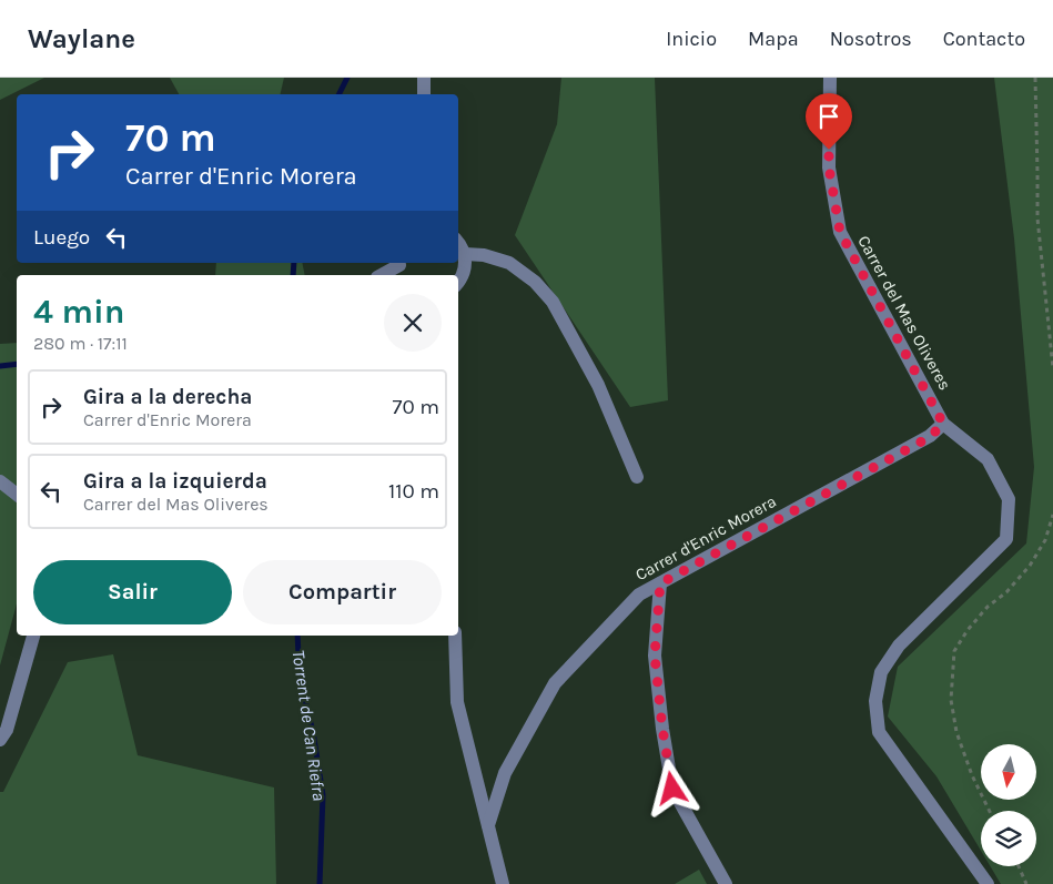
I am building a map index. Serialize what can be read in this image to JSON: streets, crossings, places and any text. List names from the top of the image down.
{
  "streets": {
    "street": ["Carrer del Mas Oliveres", "Carrer d'Enric Morera"]
  },
  "crossings": [
    ["Carrer del Mas Oliveres", "Carrer d'Enric Morera"]
  ],
  "water": ["Torrent de Can Riefra"],
  "north": "bottom",
  "page": {
    "header": "Waylane",
    "nav": [
      "Inicio",
      "Mapa",
      "Nosotros",
      "Contacto"
    ],
    "turn": ["70 m", "Carrer d'Enric Morera"],
    "then": "Luego",
    "heading": ["4 min", "280 m · 17:11"],
    "list": [
      {
        "name": "Gira a la derecha",
        "note": "Carrer d'Enric Morera",
        "value": "70 m"
      },
      {
        "name": "Gira a la izquierda",
        "note": "Carrer del Mas Oliveres",
        "value": "110 m"
      }
    ],
    "buttons": ["Salir", "Compartir"]
  }
}
